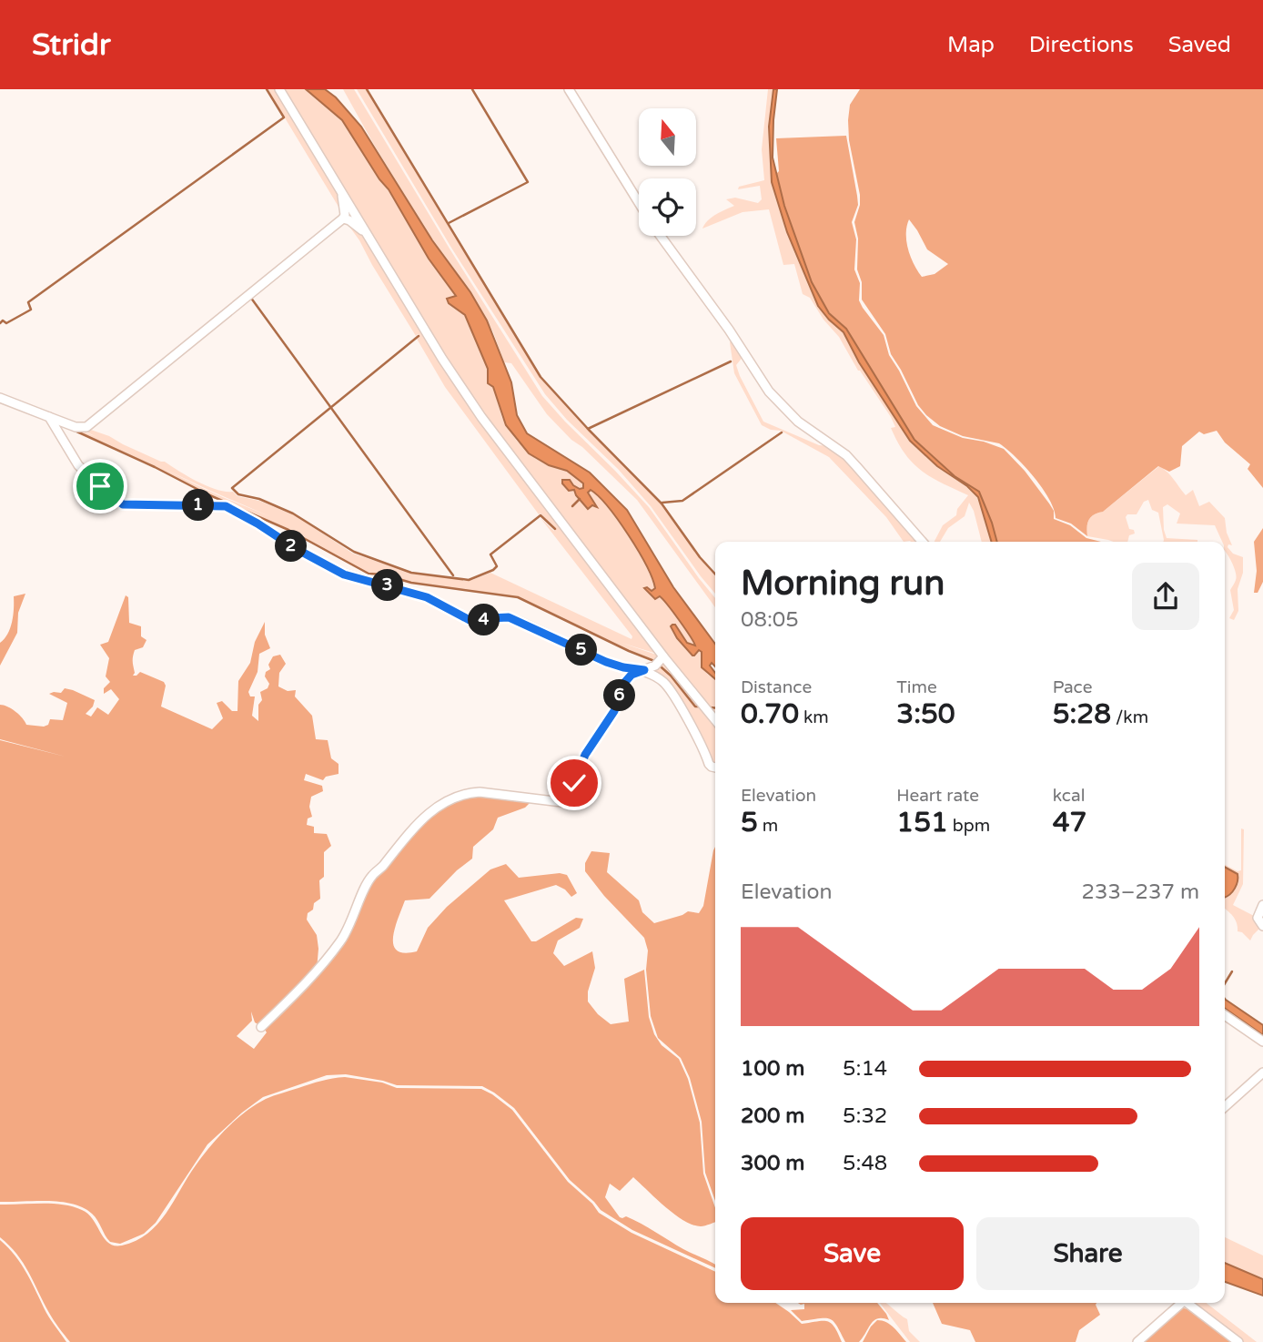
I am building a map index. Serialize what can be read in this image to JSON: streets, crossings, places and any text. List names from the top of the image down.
{
  "north": "top",
  "page": {
    "header": "Stridr",
    "nav": ["Map", "Directions", "Saved"],
    "pins": [
      "1",
      "2",
      "3",
      "4",
      "5",
      "6"
    ],
    "heading": ["Morning run", "08:05"],
    "stats": [
      ["Distance", "0.70 km"],
      ["Time", "3:50"],
      ["Pace", "5:28 /km"],
      ["Elevation", "5 m"],
      ["Heart rate", "151 bpm"],
      ["kcal", "47"]
    ],
    "chart": ["Elevation", "233–237 m"],
    "list": [
      {
        "name": "100 m",
        "note": "5:14"
      },
      {
        "name": "200 m",
        "note": "5:32"
      },
      {
        "name": "300 m",
        "note": "5:48"
      }
    ],
    "buttons": ["Save", "Share"]
  }
}
